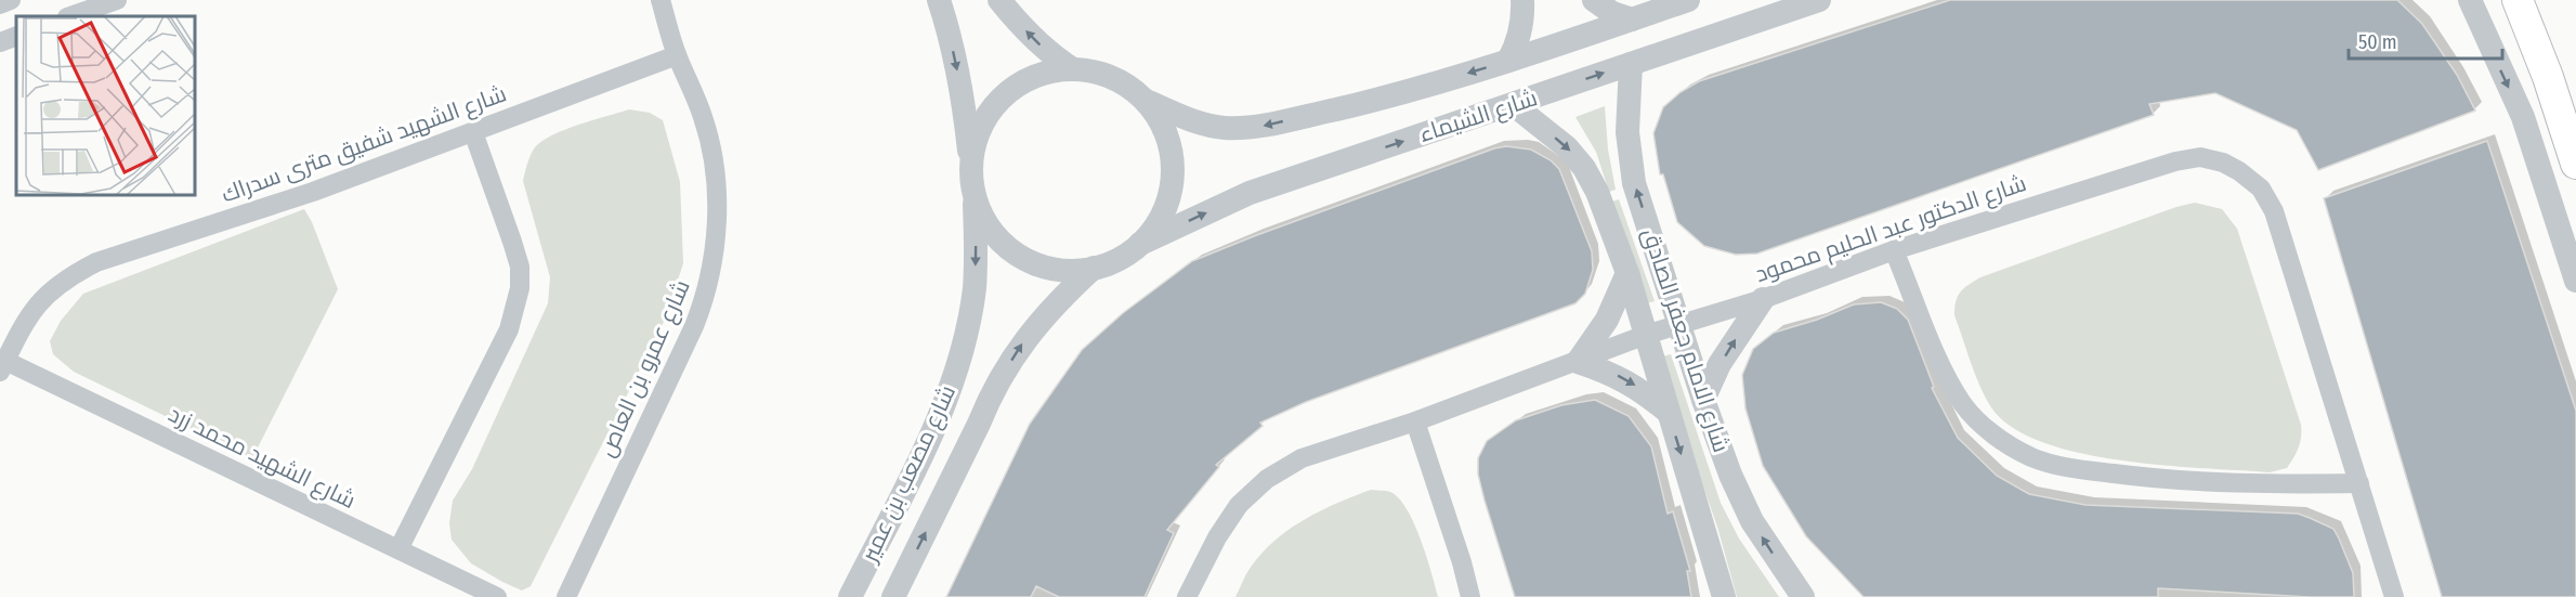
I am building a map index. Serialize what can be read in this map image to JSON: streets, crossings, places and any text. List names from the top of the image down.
{
  "streets": {
    "street": [
      "شارع الشيماء",
      "شارع الشهيد شفيق مترى سدراك",
      "شارع الدكتور عبد الحليم محمود",
      "شارع الامام جعفر الصادق",
      "شارع عمرو بن العاص",
      "شارع الشهيد محمد زرد",
      "شارع مصعب بن عمير"
    ]
  },
  "crossings": [
    ["شارع الشيماء", "شارع الامام جعفر الصادق"],
    ["شارع الشيماء", "شارع مصعب بن عمير"],
    ["شارع الشهيد شفيق مترى سدراك", "شارع عمرو بن العاص"],
    ["شارع الشهيد شفيق مترى سدراك", "شارع الشهيد محمد زرد"],
    ["شارع الدكتور عبد الحليم محمود", "شارع الامام جعفر الصادق"]
  ],
  "scale_bar": "50 m"
}
